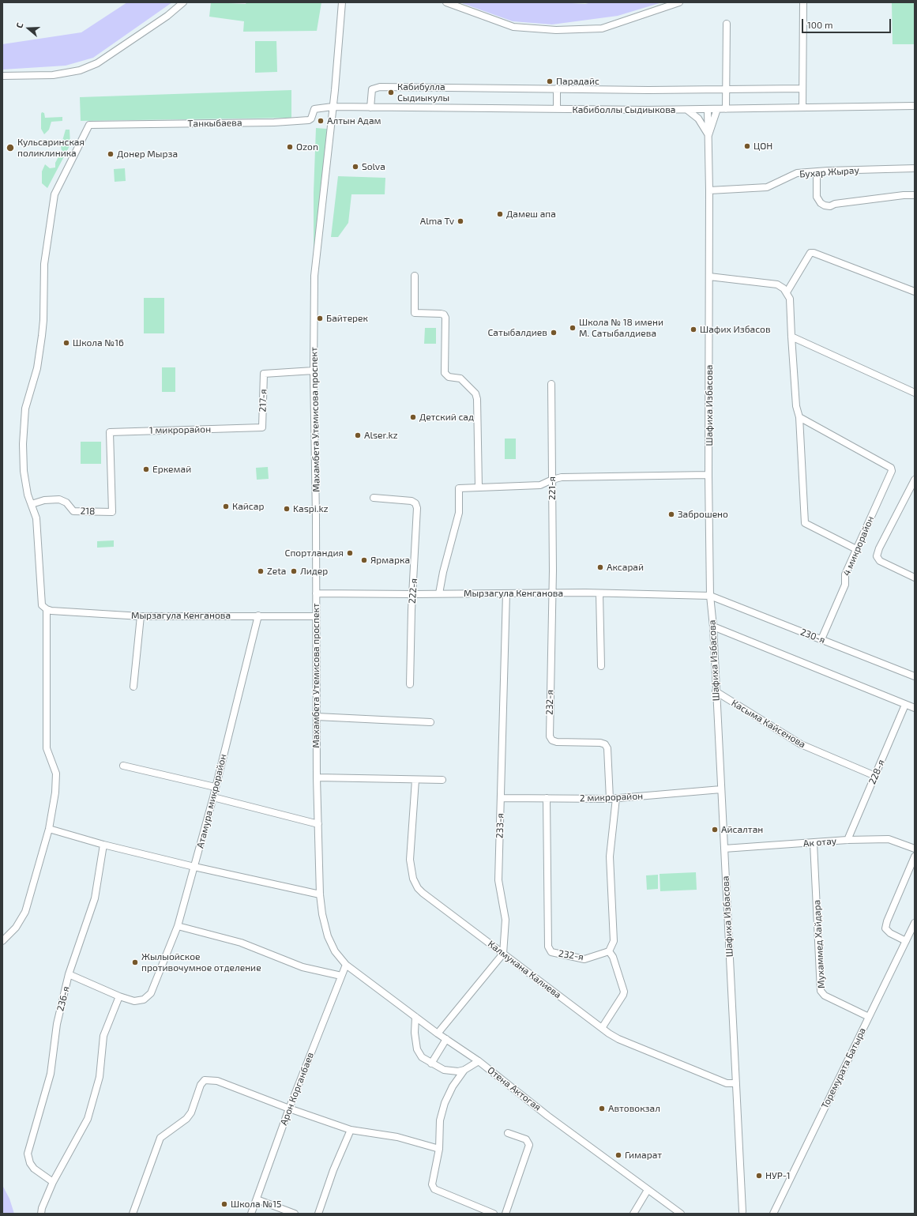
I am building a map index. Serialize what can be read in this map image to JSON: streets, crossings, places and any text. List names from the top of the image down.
{
  "streets": {
    "street": [
      "Кабиболлы Сыдиыкова",
      "Танкыбаева",
      "Бухар Жырау",
      "217-я",
      "Шафиха Избасова",
      "Махамбета Утемисова проспект",
      "1 микрорайон",
      "221-я",
      "218",
      "4 микрорайон",
      "222-я",
      "Мырзагула Кенганова",
      "230-я",
      "232-я",
      "Касыма Кайсенова",
      "228-я",
      "2 микрорайон",
      "Атамура микрорайон",
      "233-я",
      "Ак отау",
      "Мухаммед Хайдара",
      "Калмукана Калиева",
      "236-я",
      "Торемурата Батыра",
      "Арон Корганбаев",
      "Отена Актогая"
    ]
  },
  "crossings": [
    ["Кабиболлы Сыдиыкова", "Танкыбаева"],
    ["Кабиболлы Сыдиыкова", "Шафиха Избасова"],
    ["Кабиболлы Сыдиыкова", "Махамбета Утемисова проспект"],
    ["Танкыбаева", "Махамбета Утемисова проспект"],
    ["Танкыбаева", "218"],
    ["Бухар Жырау", "Шафиха Избасова"],
    ["217-я", "Махамбета Утемисова проспект"],
    ["217-я", "1 микрорайон"],
    ["Шафиха Избасова", "Мырзагула Кенганова"],
    ["Шафиха Избасова", "230-я"],
    ["Шафиха Избасова", "Касыма Кайсенова"],
    ["Шафиха Избасова", "2 микрорайон"],
    ["Шафиха Избасова", "Ак отау"],
    ["Шафиха Избасова", "Калмукана Калиева"],
    ["Махамбета Утемисова проспект", "Мырзагула Кенганова"],
    ["Махамбета Утемисова проспект", "Арон Корганбаев"],
    ["Махамбета Утемисова проспект", "Отена Актогая"],
    ["1 микрорайон", "218"],
    ["221-я", "Мырзагула Кенганова"],
    ["221-я", "232-я"],
    ["4 микрорайон", "230-я"],
    ["222-я", "Мырзагула Кенганова"],
    ["Мырзагула Кенганова", "230-я"],
    ["Мырзагула Кенганова", "232-я"],
    ["Мырзагула Кенганова", "Атамура микрорайон"],
    ["Мырзагула Кенганова", "233-я"],
    ["232-я", "2 микрорайон"],
    ["Касыма Кайсенова", "228-я"],
    ["228-я", "Ак отау"],
    ["2 микрорайон", "233-я"],
    ["Атамура микрорайон", "236-я"],
    ["233-я", "Калмукана Калиева"],
    ["Ак отау", "Мухаммед Хайдара"],
    ["Мухаммед Хайдара", "Торемурата Батыра"],
    ["Арон Корганбаев", "Отена Актогая"]
  ],
  "places": [
    "Парадайс",
    "Кабибулла Сыдиыкулы",
    "Алтын Адам",
    "ЦОН",
    "Ozon",
    "Кульсаринская поликлиника",
    "Донер Мырза",
    "Solva",
    "Дамеш апа",
    "Alma Tv",
    "Байтерек",
    "Школа № 18 имени М. Сатыбалдиева",
    "Шафих Избасов",
    "Сатыбалдиев",
    "Школа №16",
    "Детский сад",
    "Alser.kz",
    "Еркемай",
    "Кайсар",
    "Kaspi.kz",
    "Заброшено",
    "Спортландия",
    "Ярмарка",
    "Аксарай",
    "Zeta",
    "Лидер",
    "Айсалтан",
    "Жылыойское противочумное отделение",
    "Автовокзал",
    "Гимарат",
    "НУР-1",
    "Школа №15"
  ],
  "scale_bar": "100 m",
  "north": "left"
}
